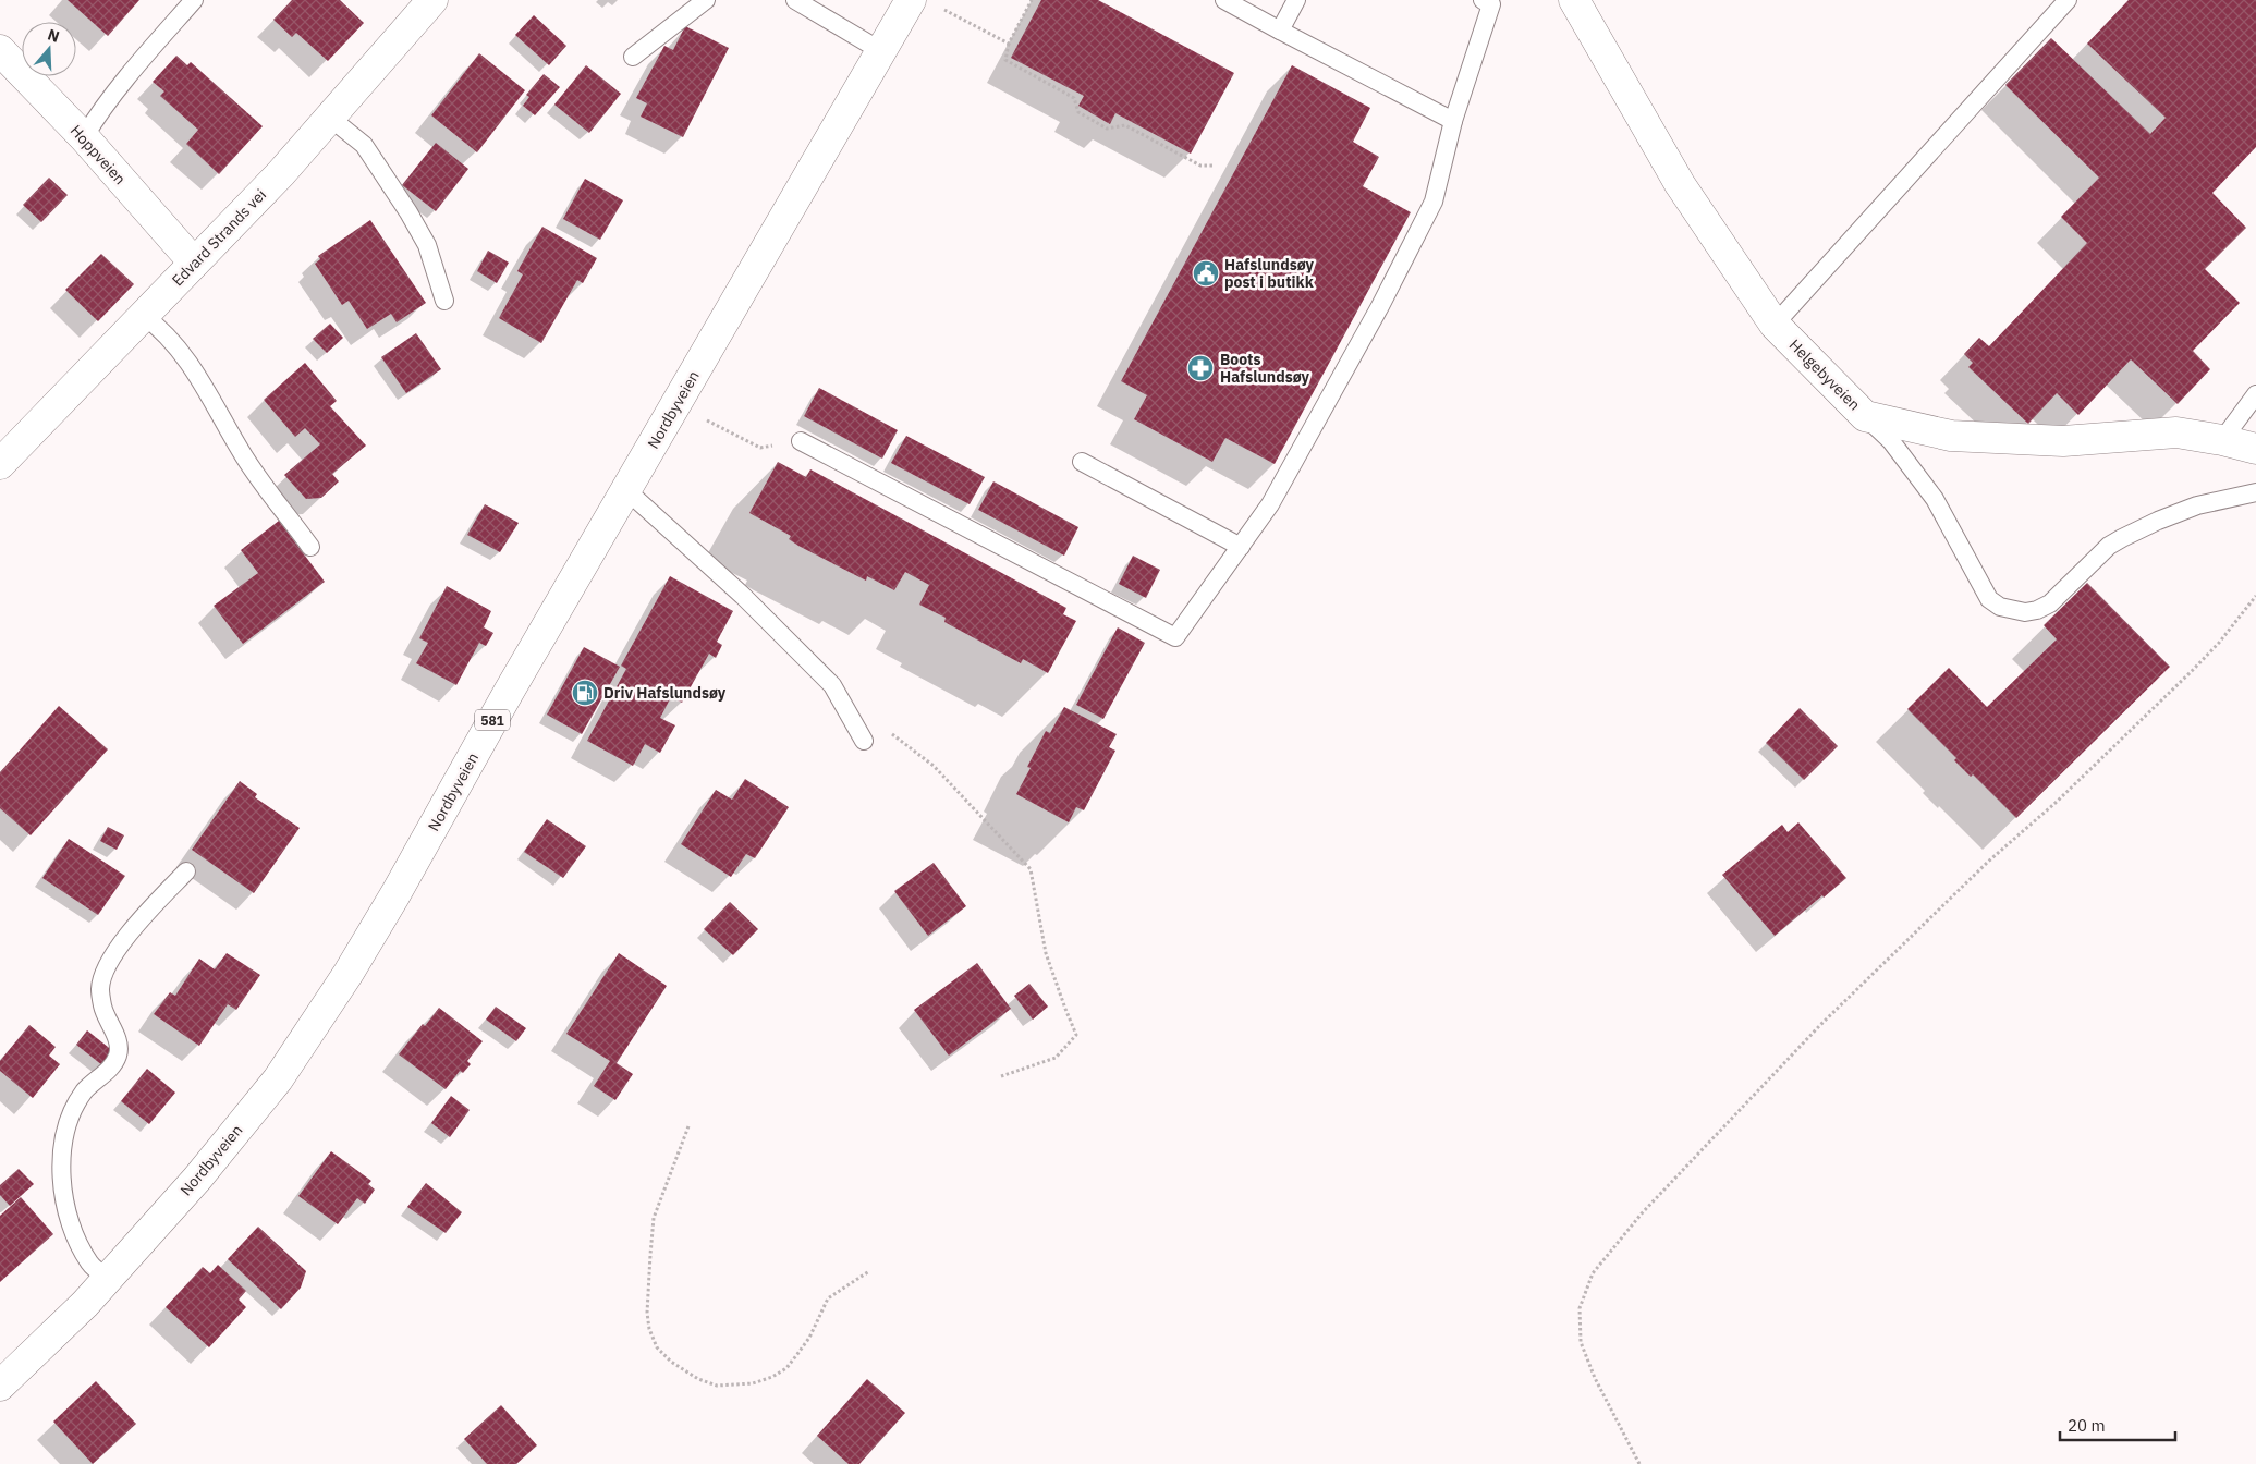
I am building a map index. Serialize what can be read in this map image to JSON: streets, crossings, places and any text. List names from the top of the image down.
{
  "streets": {
    "street": [
      "Hoppveien",
      "Edvard Strands vei",
      "Helgebyveien",
      "Nordbyveien",
      "581"
    ]
  },
  "crossings": [
    ["Hoppveien", "Edvard Strands vei"]
  ],
  "places": {
    "public building": ["Hafslundsøy post i butikk"],
    "pharmacy": ["Boots Hafslundsøy"],
    "fuel station": ["Driv Hafslundsøy"]
  },
  "scale_bar": "20 m",
  "north": "top"
}
